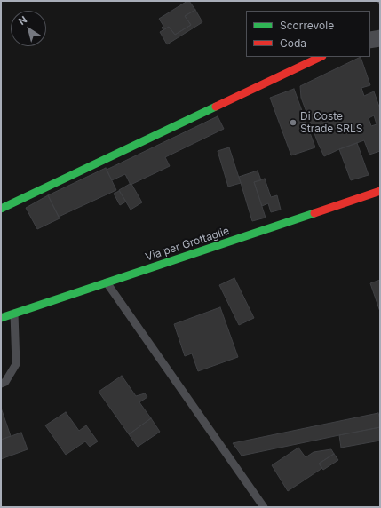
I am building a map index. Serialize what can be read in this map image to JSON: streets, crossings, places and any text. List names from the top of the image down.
{
  "streets": {
    "street": ["Via per Grottaglie"]
  },
  "places": ["Di Coste Strade SRLS"],
  "legend": ["Scorrevole", "Coda"],
  "north": "top left"
}
